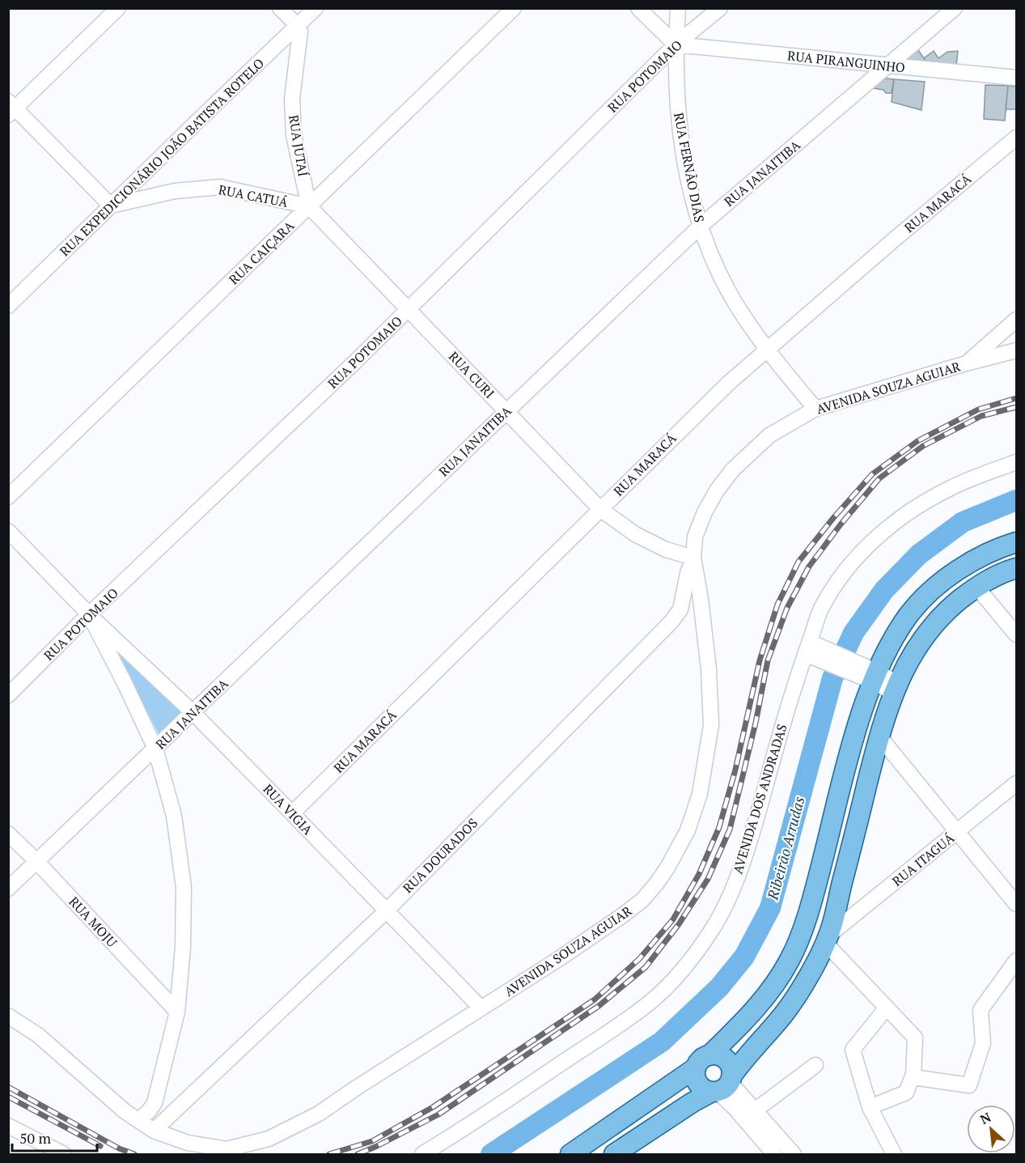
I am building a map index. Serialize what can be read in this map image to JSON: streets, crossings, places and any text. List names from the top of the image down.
{
  "streets": {
    "street": [
      "RUA PIRANGUINHO",
      "RUA POTOMAIO",
      "RUA JUTAÍ",
      "RUA EXPEDICIONÁRIO JOÃO BATISTA ROTELO",
      "RUA FERNÃO DIAS",
      "RUA JANAITIBA",
      "RUA CATUÁ",
      "RUA MARACÁ",
      "RUA CAIÇARA",
      "RUA CURI",
      "AVENIDA SOUZA AGUIAR",
      "AVENIDA DOS ANDRADAS",
      "RUA VIGIA",
      "RUA DOURADOS",
      "RUA ITAGUÁ",
      "RUA MOJU"
    ]
  },
  "crossings": [
    ["RUA PIRANGUINHO", "RUA POTOMAIO"],
    ["RUA PIRANGUINHO", "RUA FERNÃO DIAS"],
    ["RUA PIRANGUINHO", "RUA JANAITIBA"],
    ["RUA POTOMAIO", "RUA FERNÃO DIAS"],
    ["RUA POTOMAIO", "RUA CURI"],
    ["RUA POTOMAIO", "RUA VIGIA"],
    ["RUA JUTAÍ", "RUA EXPEDICIONÁRIO JOÃO BATISTA ROTELO"],
    ["RUA JUTAÍ", "RUA CATUÁ"],
    ["RUA JUTAÍ", "RUA CAIÇARA"],
    ["RUA JUTAÍ", "RUA CURI"],
    ["RUA EXPEDICIONÁRIO JOÃO BATISTA ROTELO", "RUA CATUÁ"],
    ["RUA FERNÃO DIAS", "RUA JANAITIBA"],
    ["RUA FERNÃO DIAS", "RUA MARACÁ"],
    ["RUA FERNÃO DIAS", "AVENIDA SOUZA AGUIAR"],
    ["RUA JANAITIBA", "RUA CURI"],
    ["RUA JANAITIBA", "RUA VIGIA"],
    ["RUA JANAITIBA", "RUA MOJU"],
    ["RUA CATUÁ", "RUA CAIÇARA"],
    ["RUA CATUÁ", "RUA CURI"],
    ["RUA MARACÁ", "RUA CURI"],
    ["RUA MARACÁ", "RUA VIGIA"],
    ["RUA CAIÇARA", "RUA CURI"],
    ["RUA CURI", "AVENIDA SOUZA AGUIAR"],
    ["RUA CURI", "RUA DOURADOS"],
    ["AVENIDA SOUZA AGUIAR", "RUA VIGIA"],
    ["AVENIDA SOUZA AGUIAR", "RUA DOURADOS"],
    ["RUA VIGIA", "RUA DOURADOS"]
  ],
  "water": ["Ribeirão Arrudas"],
  "scale_bar": "50 m",
  "north": "top left"
}
